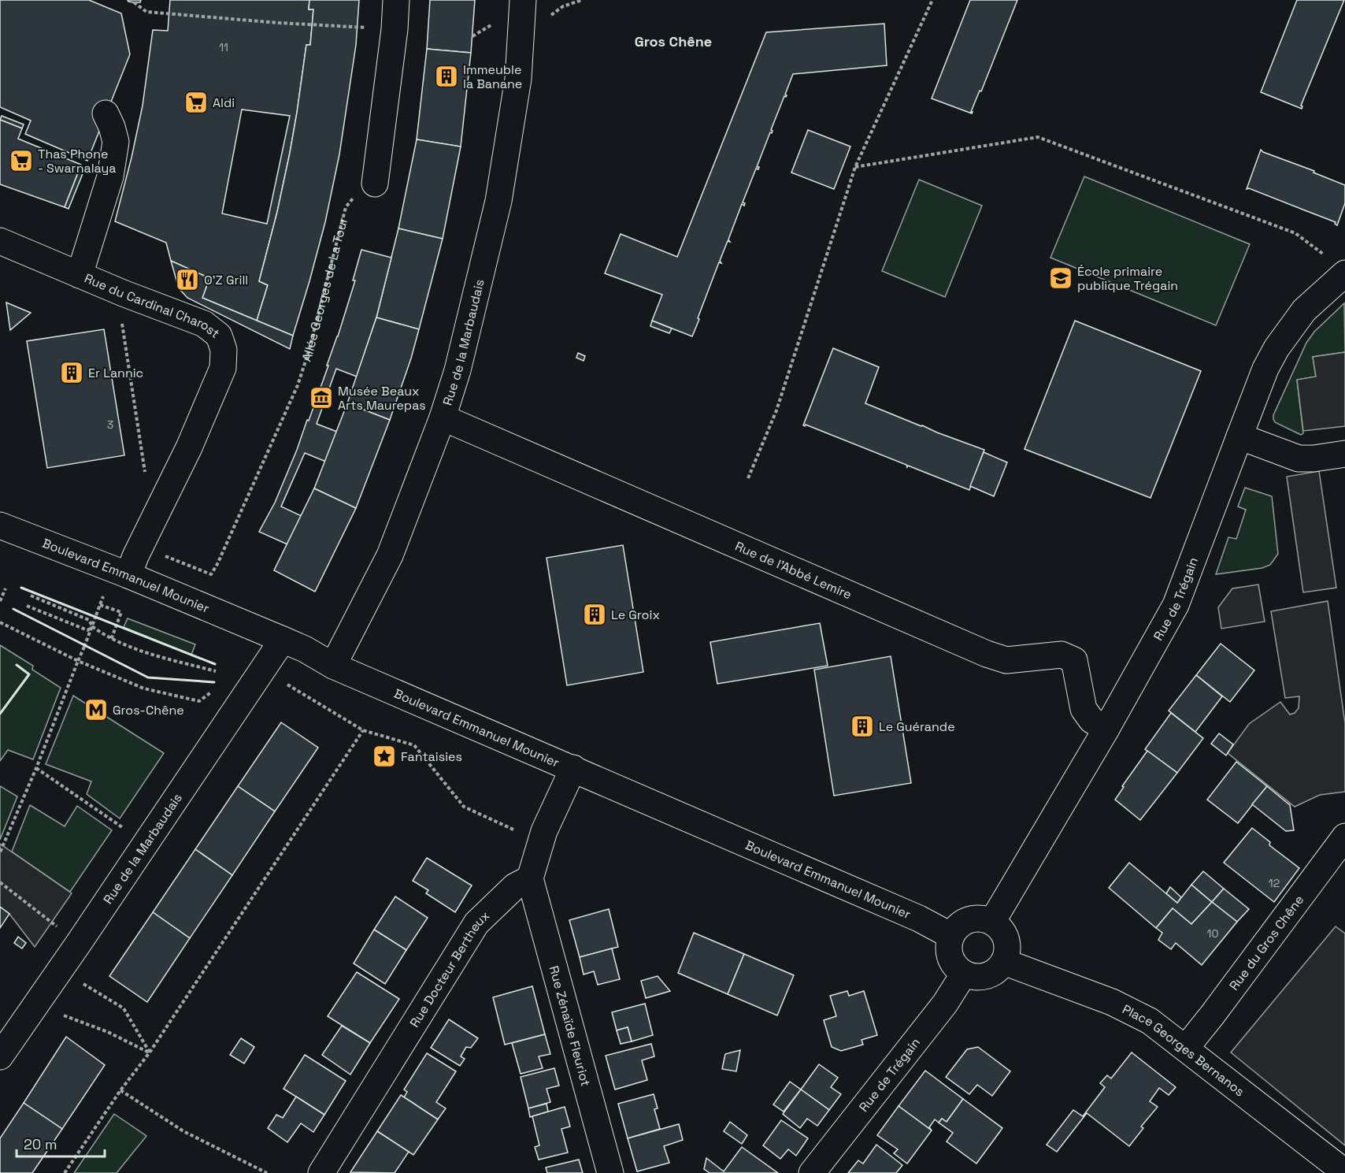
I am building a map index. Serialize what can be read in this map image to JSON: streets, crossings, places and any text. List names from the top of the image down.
{
  "streets": {
    "street": [
      "Rue du Cardinal Charost",
      "Rue de la Marbaudais",
      "Rue de l'Abbé Lemire",
      "Boulevard Emmanuel Mounier",
      "Rue de Trégain",
      "Rue du Gros Chêne",
      "Rue Docteur Bertheux",
      "Rue Zénaïde Fleuriot",
      "Place Georges Bernanos"
    ],
    "path": ["Allée Georges de La Tour"]
  },
  "crossings": [
    ["Allée Georges de La Tour", "Rue du Cardinal Charost"],
    ["Rue du Cardinal Charost", "Boulevard Emmanuel Mounier"],
    ["Rue de la Marbaudais", "Rue de l'Abbé Lemire"],
    ["Rue de la Marbaudais", "Boulevard Emmanuel Mounier"],
    ["Rue de l'Abbé Lemire", "Rue de Trégain"],
    ["Boulevard Emmanuel Mounier", "Rue de Trégain"],
    ["Boulevard Emmanuel Mounier", "Place Georges Bernanos"],
    ["Rue de Trégain", "Place Georges Bernanos"],
    ["Rue du Gros Chêne", "Place Georges Bernanos"],
    ["Rue Docteur Bertheux", "Rue Zénaïde Fleuriot"]
  ],
  "districts": ["Gros Chêne"],
  "places": {
    "building": [
      "Immeuble la Banane",
      "Er Lannic",
      "Le Groix",
      "Le Guérande"
    ],
    "supermarket": ["Aldi", "Thas Phone - Swarnalaya"],
    "school or university": ["École primaire publique Trégain"],
    "restaurant": ["O'Z Grill"],
    "museum": ["Musée Beaux Arts Maurepas"],
    "metro station": ["Gros-Chêne"],
    "place": ["Fantaisies"]
  },
  "house_numbers": [
    "11",
    "3",
    "12",
    "10"
  ],
  "scale_bar": "20 m"
}
